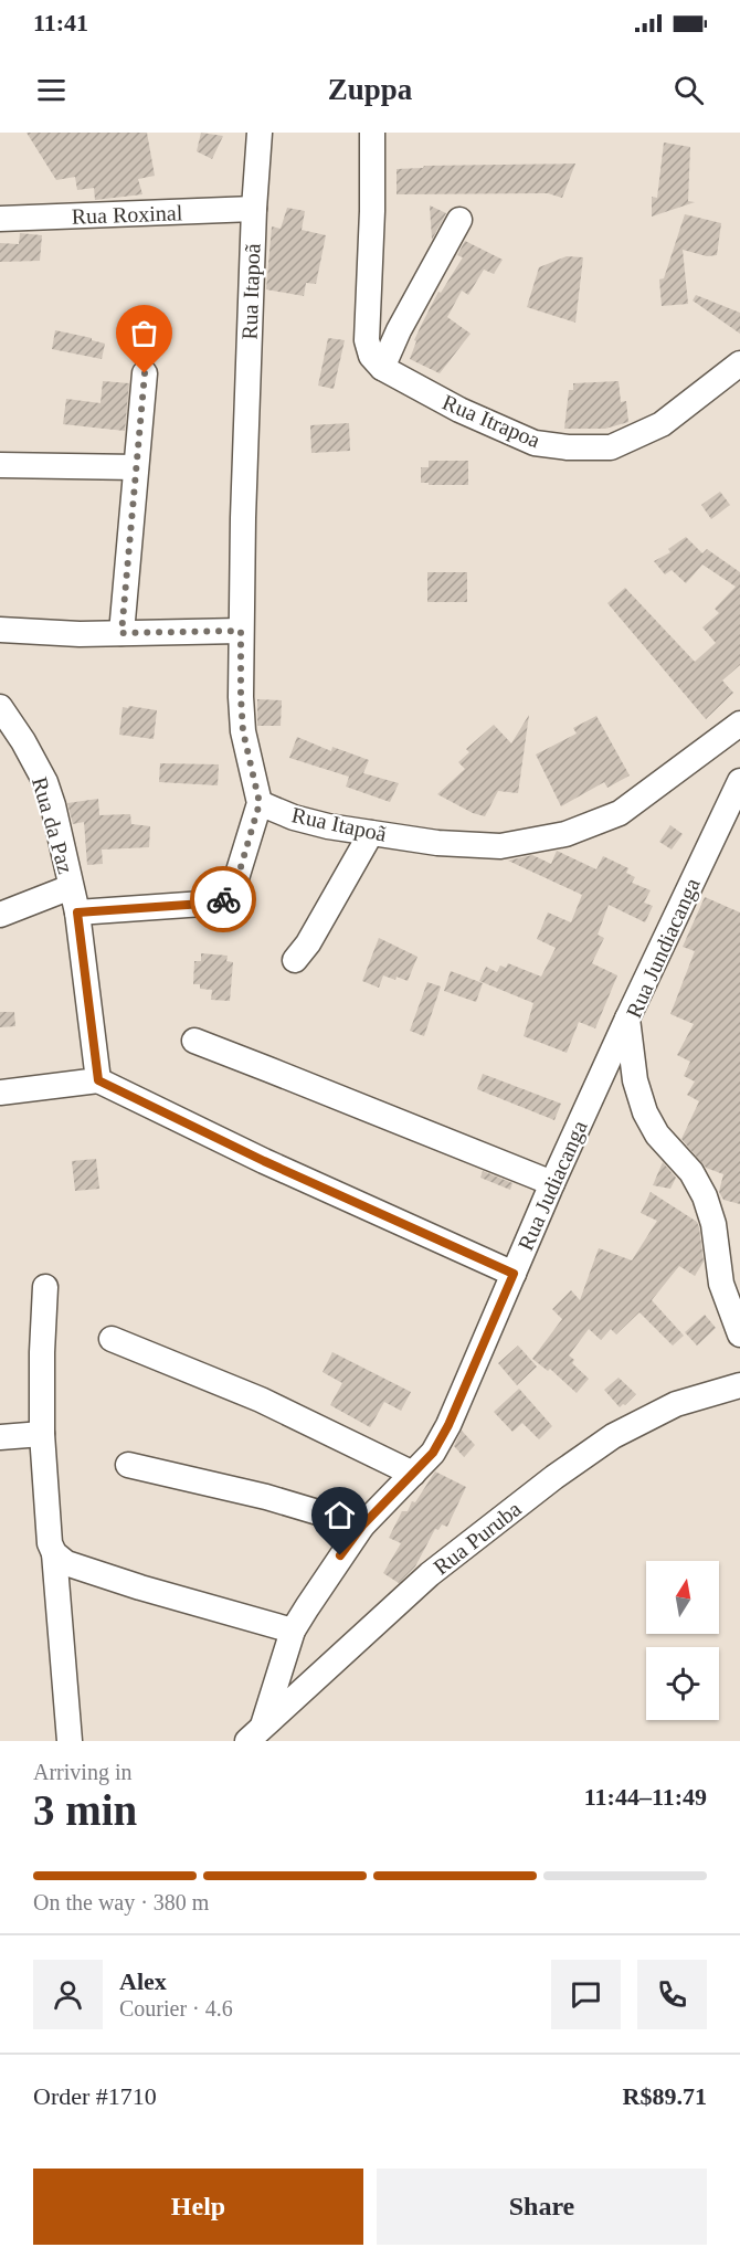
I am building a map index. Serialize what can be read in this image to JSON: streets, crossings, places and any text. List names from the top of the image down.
{
  "streets": {
    "street": [
      "Rua Roxinal",
      "Rua Itapoã",
      "Rua Itrapoa",
      "Rua da Paz",
      "Rua Jundiacanga",
      "Rua Judiacanga",
      "Rua Puruba"
    ]
  },
  "crossings": [
    ["Rua Roxinal", "Rua Itapoã"],
    ["Rua Jundiacanga", "Rua Judiacanga"],
    ["Rua Judiacanga", "Rua Puruba"]
  ],
  "north": "top",
  "page": {
    "status": "11:41",
    "header": "Zuppa",
    "heading": ["3 min", "Arriving in", "11:44–11:49"],
    "panel": [
      "Alex",
      "Courier · 4.6",
      "Order #1710",
      "R$89.71"
    ],
    "bar": "On the way · 380 m",
    "buttons": ["Help", "Share"]
  }
}
